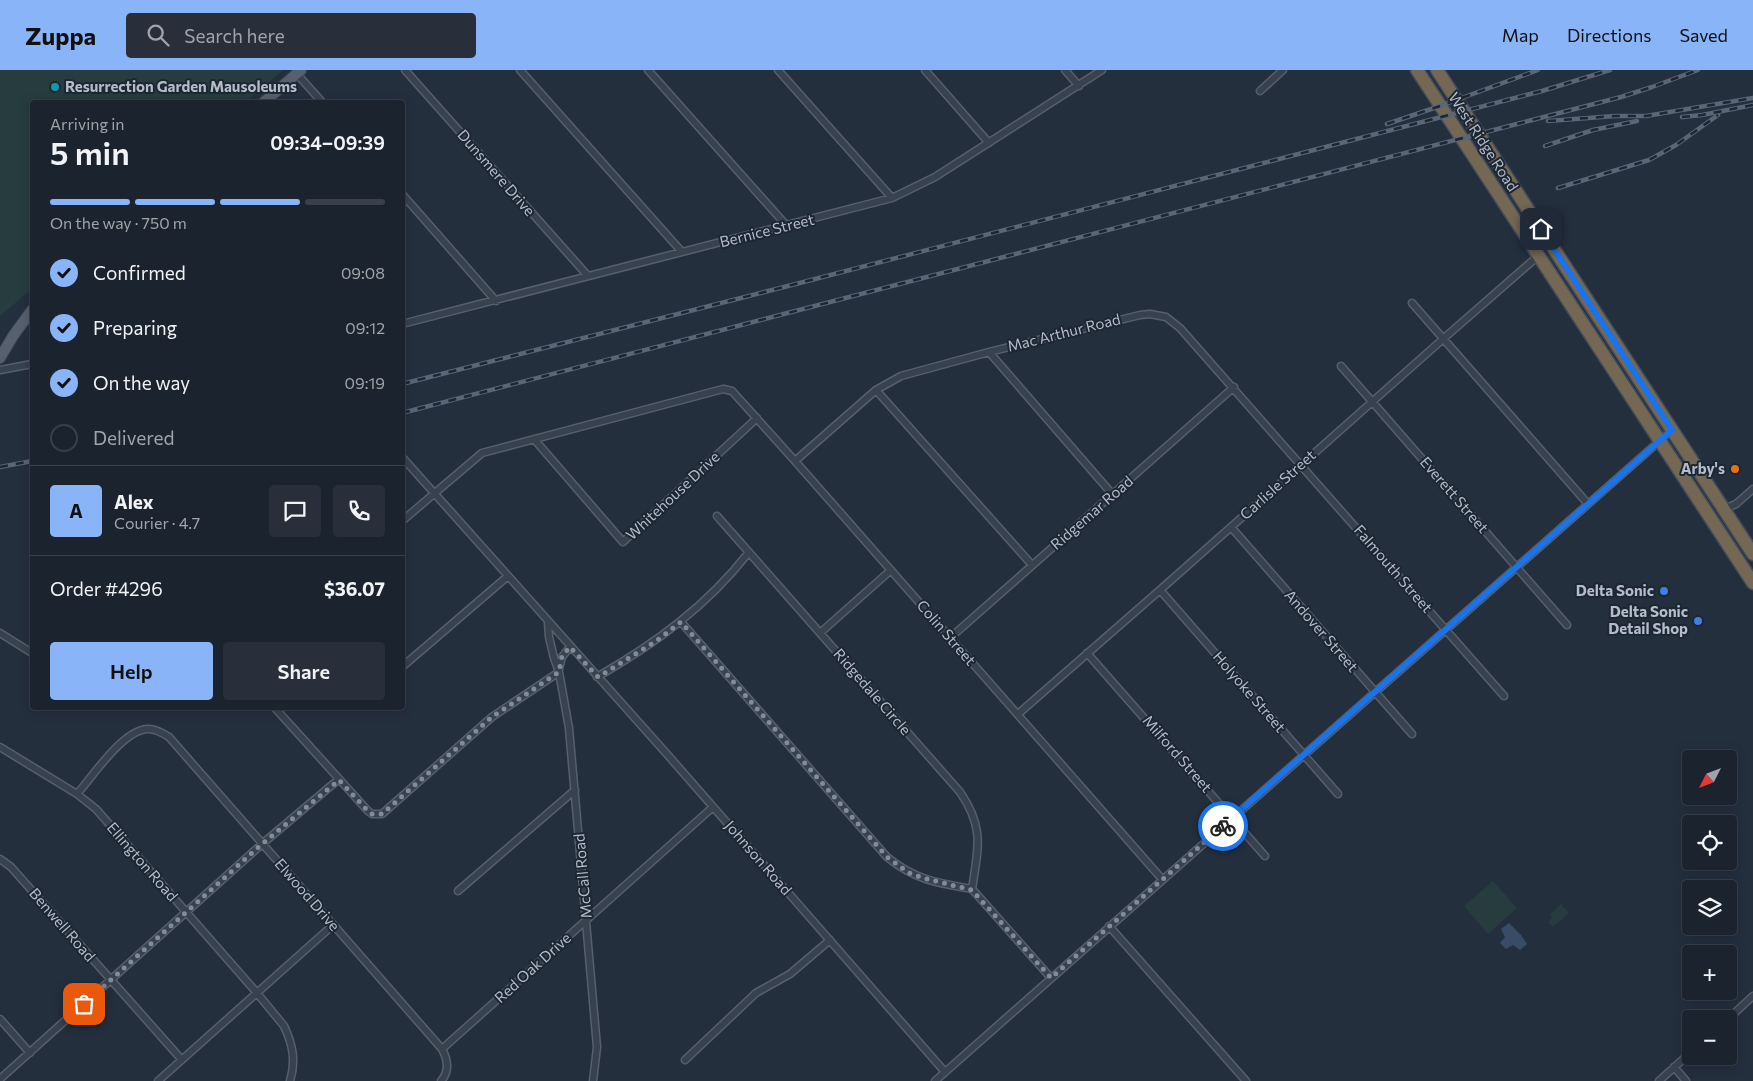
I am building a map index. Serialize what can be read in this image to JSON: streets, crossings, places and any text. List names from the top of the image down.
{
  "streets": {
    "highway": ["West Ridge Road"],
    "street": [
      "Dunsmere Drive",
      "Bernice Street",
      "Mac Arthur Road",
      "Carlisle Street",
      "Everett Street",
      "Whitehouse Drive",
      "Ridgemar Road",
      "Falmouth Street",
      "Andover Street",
      "Colin Street",
      "Ridgedale Circle",
      "Holyoke Street",
      "Milford Street",
      "Johnson Road",
      "Ellington Road",
      "McCall Road",
      "Elwood Drive",
      "Benwell Road",
      "Red Oak Drive"
    ]
  },
  "crossings": [
    ["West Ridge Road", "Carlisle Street"],
    ["Dunsmere Drive", "Bernice Street"],
    ["Mac Arthur Road", "Carlisle Street"],
    ["Mac Arthur Road", "Ridgemar Road"],
    ["Mac Arthur Road", "Falmouth Street"],
    ["Mac Arthur Road", "Colin Street"],
    ["Carlisle Street", "Everett Street"],
    ["Carlisle Street", "Falmouth Street"],
    ["Carlisle Street", "Andover Street"],
    ["Carlisle Street", "Colin Street"],
    ["Carlisle Street", "Holyoke Street"],
    ["Carlisle Street", "Milford Street"],
    ["Whitehouse Drive", "Colin Street"],
    ["Ridgemar Road", "Colin Street"],
    ["Johnson Road", "Red Oak Drive"],
    ["Ellington Road", "Elwood Drive"],
    ["McCall Road", "Red Oak Drive"],
    ["Elwood Drive", "Red Oak Drive"]
  ],
  "places": [
    "Resurrection Garden Mausoleums",
    "Arby's",
    "Delta Sonic",
    "Delta Sonic Detail Shop"
  ],
  "north": "bottom left",
  "page": {
    "header": "Zuppa",
    "search": "Search here",
    "nav": ["Map", "Directions", "Saved"],
    "heading": ["5 min", "Arriving in", "09:34–09:39"],
    "panel": [
      "Alex",
      "Courier · 4.7",
      "Order #4296",
      "$36.07"
    ],
    "bar": "On the way · 750 m",
    "list": [
      ["Confirmed", "09:08"],
      ["Preparing", "09:12"],
      ["On the way", "09:19"],
      "Delivered"
    ],
    "round": "A",
    "buttons": ["Help", "Share"],
    "map_buttons": ["+", "−"]
  }
}
